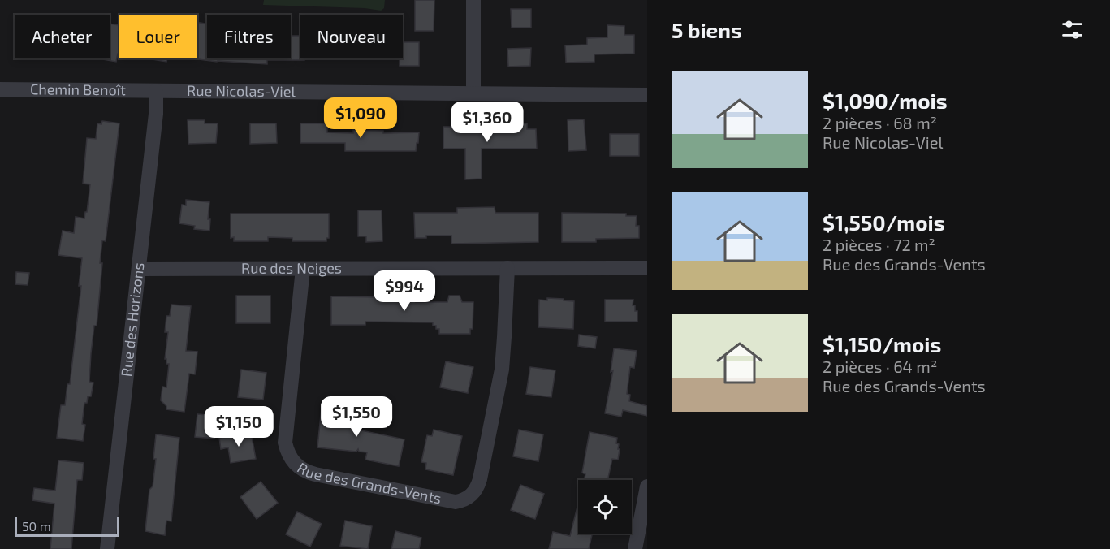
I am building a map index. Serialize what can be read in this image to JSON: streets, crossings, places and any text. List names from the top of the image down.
{
  "streets": {
    "street": [
      "Chemin Benoît",
      "Rue Nicolas-Viel",
      "Rue des Neiges",
      "Rue des Horizons",
      "Rue des Grands-Vents"
    ]
  },
  "crossings": [
    ["Chemin Benoît", "Rue Nicolas-Viel"],
    ["Chemin Benoît", "Rue des Horizons"],
    ["Rue Nicolas-Viel", "Rue des Horizons"],
    ["Rue des Neiges", "Rue des Horizons"],
    ["Rue des Neiges", "Rue des Grands-Vents"]
  ],
  "scale_bar": "50 m",
  "page": {
    "heading": "5 biens",
    "chip": [
      "Acheter",
      "Louer",
      "Filtres",
      "Nouveau"
    ],
    "list": [
      {
        "name": "$1,090/mois",
        "note": "2 pièces · 68 m² · Rue Nicolas-Viel"
      },
      {
        "name": "$1,550/mois",
        "note": "2 pièces · 72 m² · Rue des Grands-Vents"
      },
      {
        "name": "$1,150/mois",
        "note": "2 pièces · 64 m² · Rue des Grands-Vents"
      }
    ],
    "price": [
      "$1,090",
      "$1,360",
      "$994",
      "$1,550",
      "$1,150"
    ],
    "scale": "50 m"
  }
}
